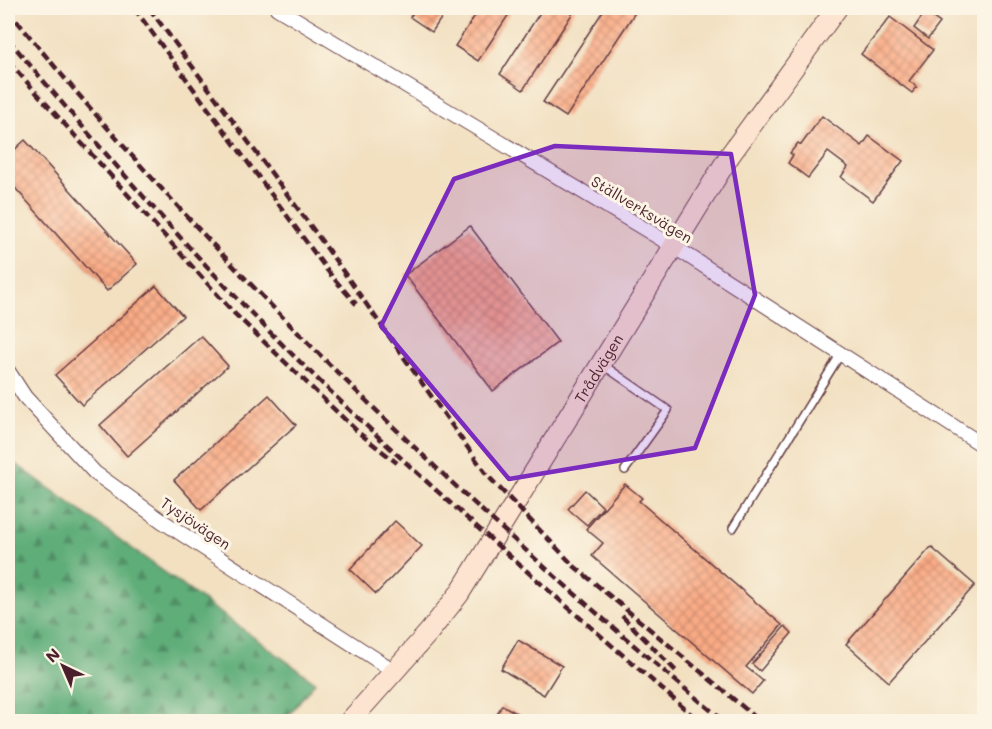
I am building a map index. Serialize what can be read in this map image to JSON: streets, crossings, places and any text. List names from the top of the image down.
{
  "streets": {
    "street": ["Ställverksvägen", "Trådvägen", "Tysjövägen"]
  },
  "crossings": [
    ["Ställverksvägen", "Trådvägen"],
    ["Trådvägen", "Tysjövägen"]
  ],
  "north": "top left"
}
